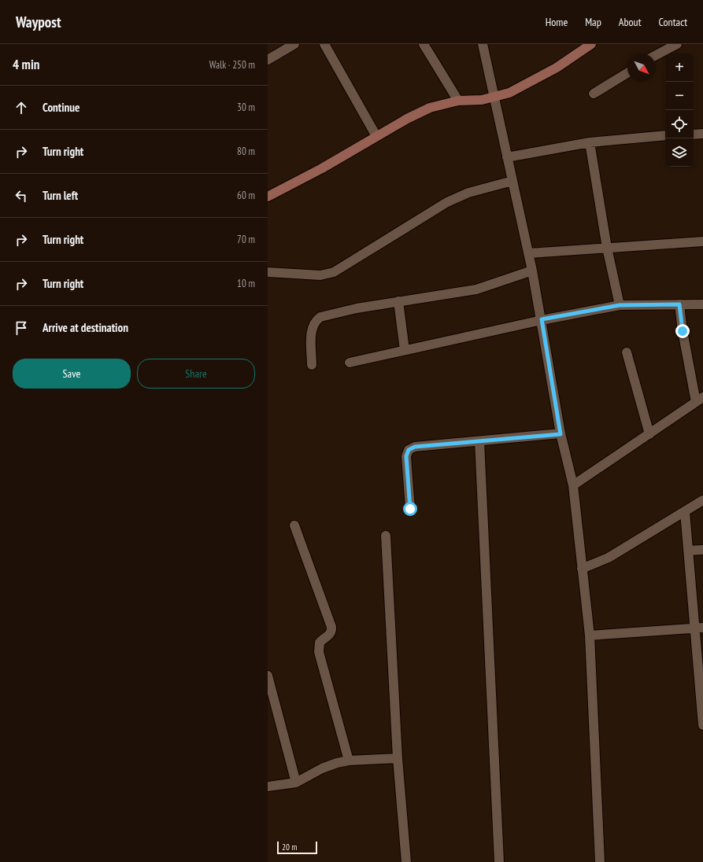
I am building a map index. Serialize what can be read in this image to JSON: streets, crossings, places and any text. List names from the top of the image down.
{
  "scale_bar": "20 m",
  "north": "bottom right",
  "page": {
    "header": "Waypost",
    "nav": [
      "Home",
      "Map",
      "About",
      "Contact"
    ],
    "heading": ["4 min", "Walk · 250 m"],
    "map_buttons": ["+", "−"],
    "list": [
      ["Continue", "30 m"],
      ["Turn right", "80 m"],
      ["Turn left", "60 m"],
      ["Turn right", "70 m"],
      ["Turn right", "10 m"],
      "Arrive at destination"
    ],
    "buttons": ["Save", "Share"],
    "scale": "20 m"
  }
}
